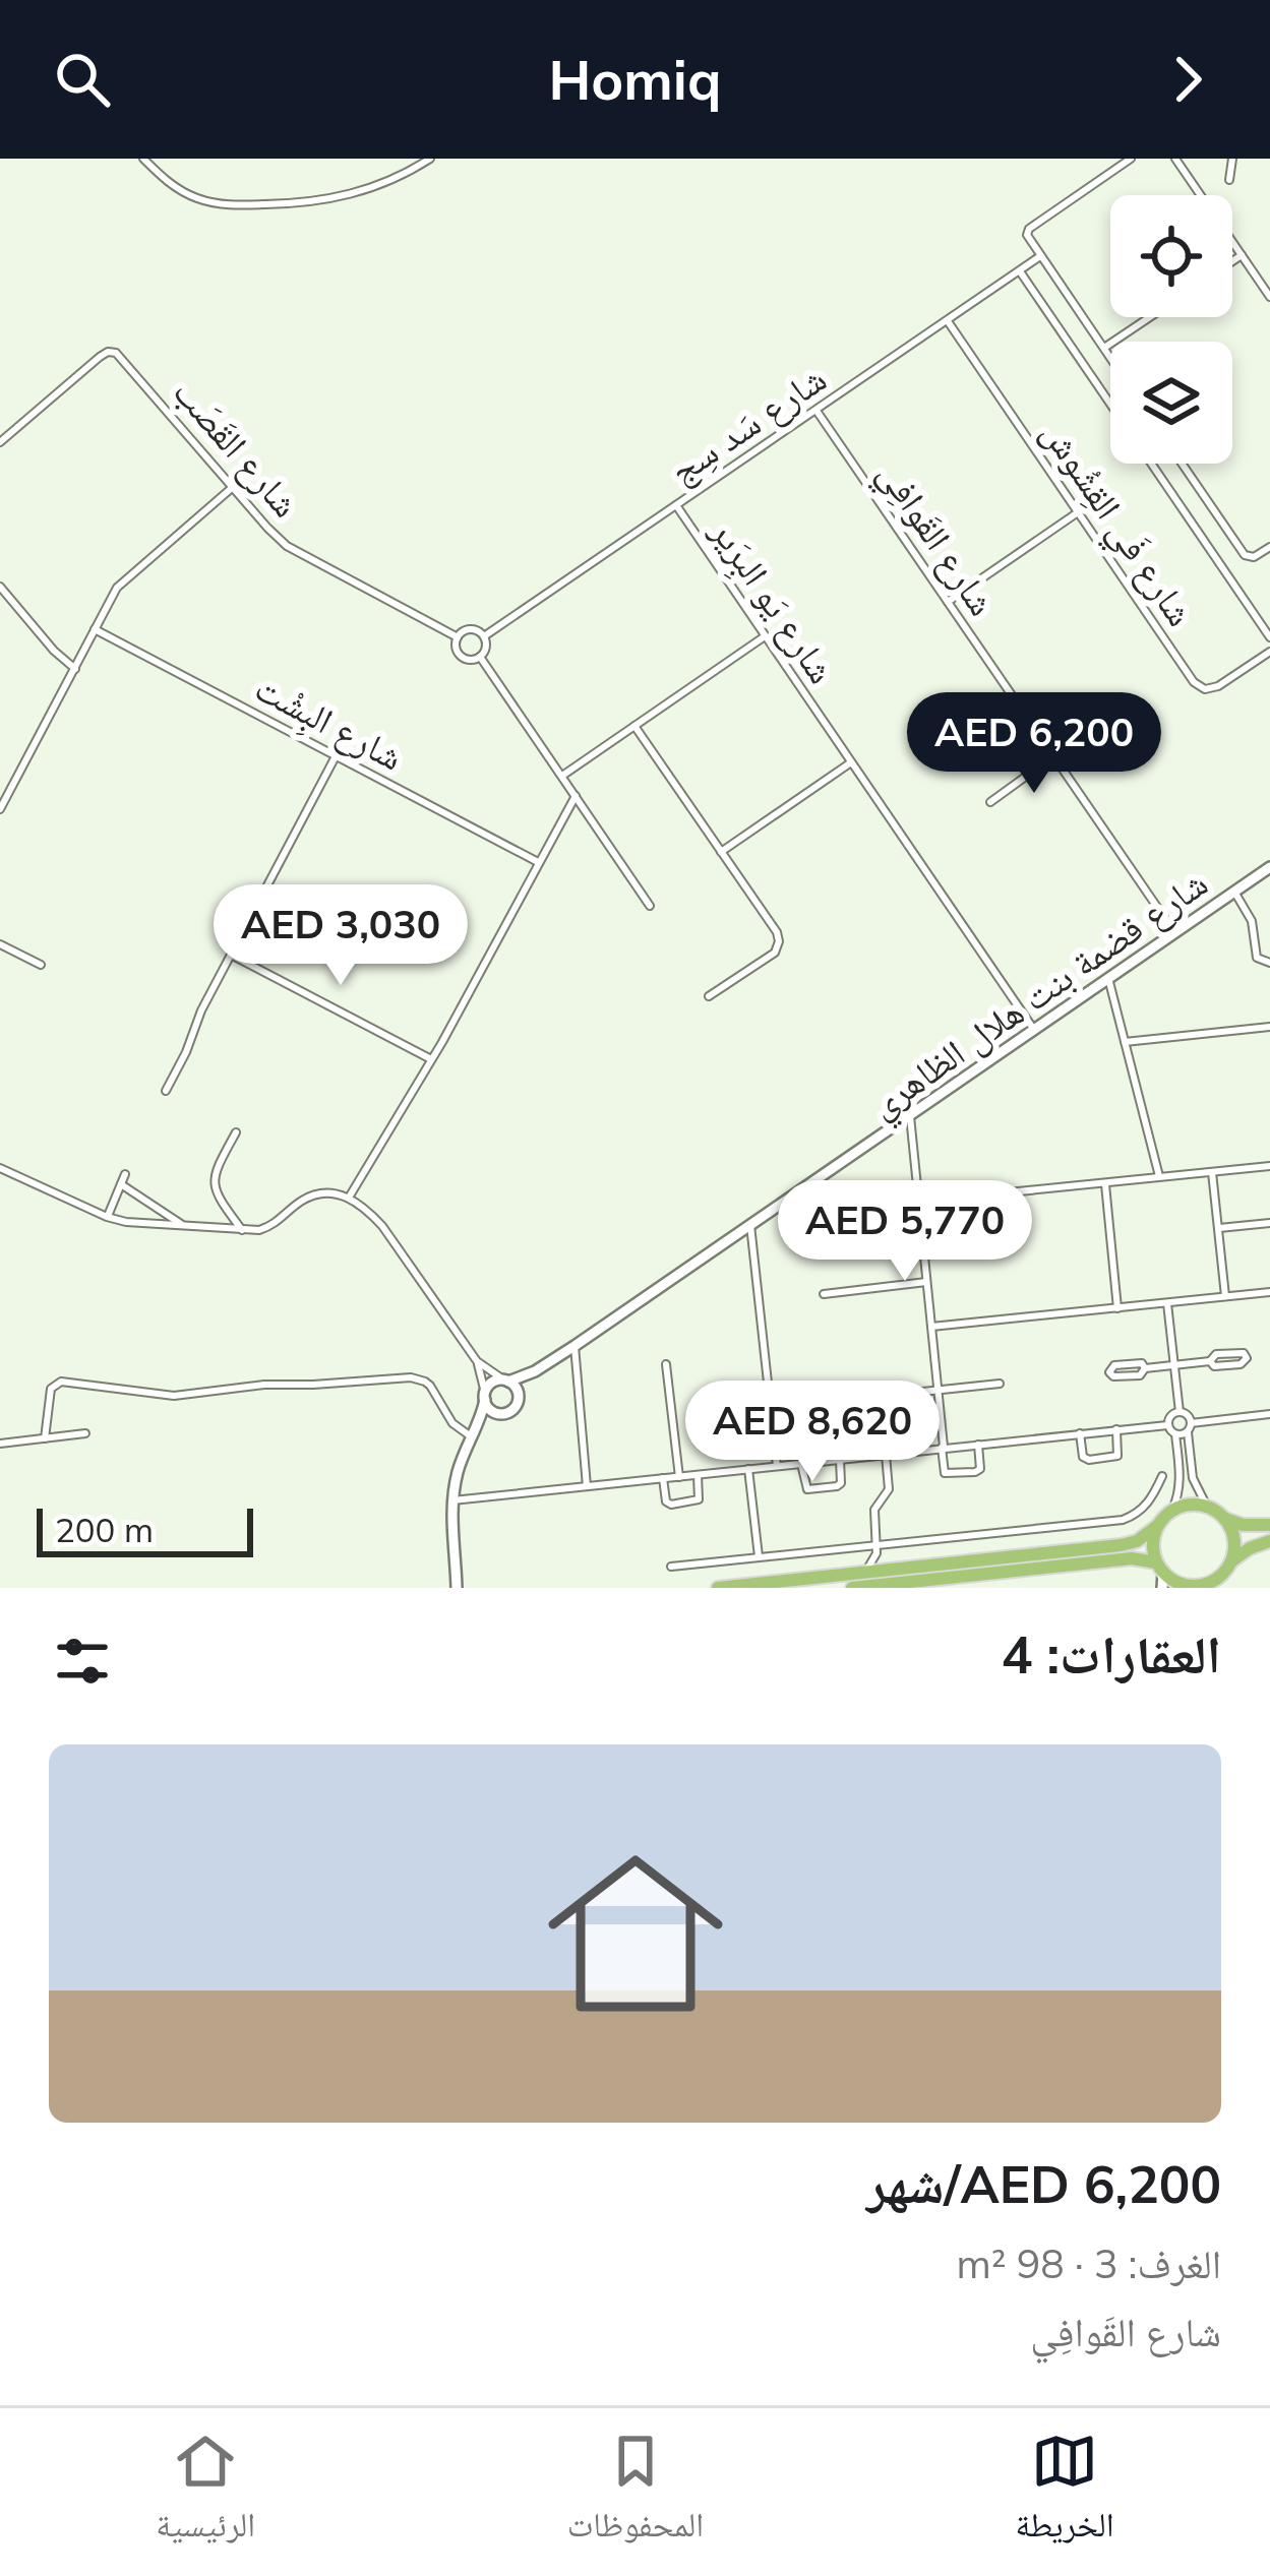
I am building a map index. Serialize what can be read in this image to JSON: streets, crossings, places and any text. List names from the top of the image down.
{
  "streets": {
    "street": [
      "شارع سَد سِج",
      "شارع القَصَب",
      "شارع فَي القِشُوش",
      "شارع القَوافِي",
      "شارع يَو البِرَير",
      "شارع البِشْت",
      "شارع قضمة بنت هلال الظاهري"
    ]
  },
  "crossings": [
    ["شارع سَد سِج", "شارع القَصَب"],
    ["شارع سَد سِج", "شارع فَي القِشُوش"],
    ["شارع سَد سِج", "شارع القَوافِي"],
    ["شارع سَد سِج", "شارع يَو البِرَير"],
    ["شارع القَوافِي", "شارع قضمة بنت هلال الظاهري"],
    ["شارع يَو البِرَير", "شارع قضمة بنت هلال الظاهري"]
  ],
  "scale_bar": "200 m",
  "page": {
    "header": "Homiq",
    "price": [
      "AED 6,200",
      "AED 3,030",
      "AED 5,770",
      "AED 8,620"
    ],
    "scale": "200 m",
    "heading": "العقارات: 4",
    "list": [
      {
        "name": "AED 6,200/شهر",
        "note": "الغرف: 3 · 98 m² · شارع القَوافِي"
      }
    ],
    "tabs": ["الخريطة", "المحفوظات", "الرئيسية"]
  }
}
